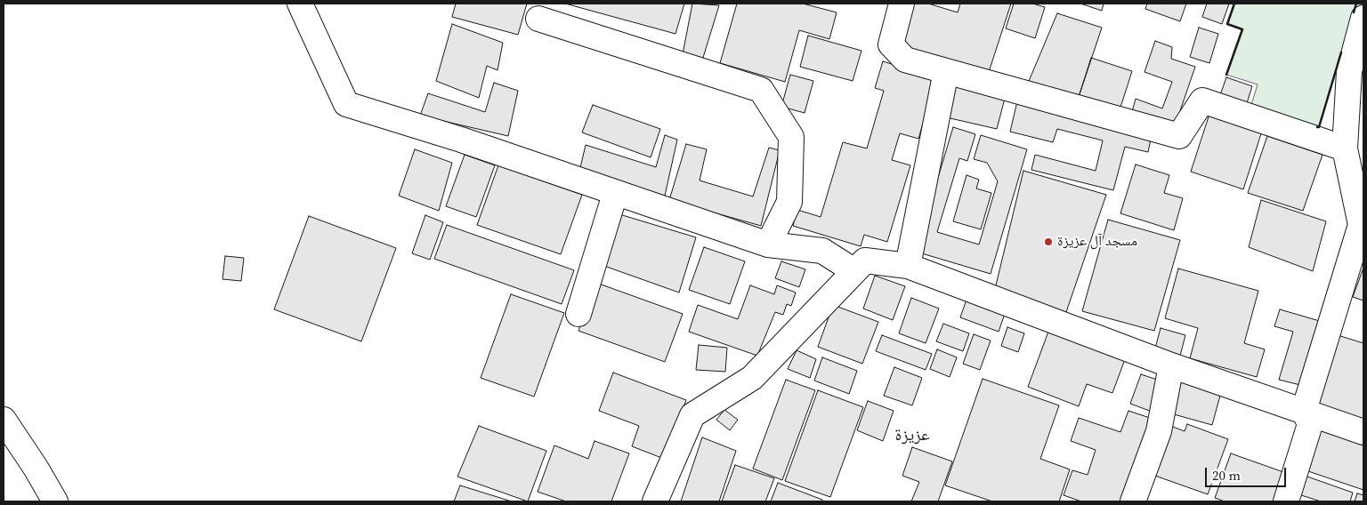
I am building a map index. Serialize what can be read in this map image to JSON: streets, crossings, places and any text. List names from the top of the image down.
{
  "districts": ["عزيزة"],
  "places": ["مسجد آل عزيزة"],
  "scale_bar": "20 m"
}
